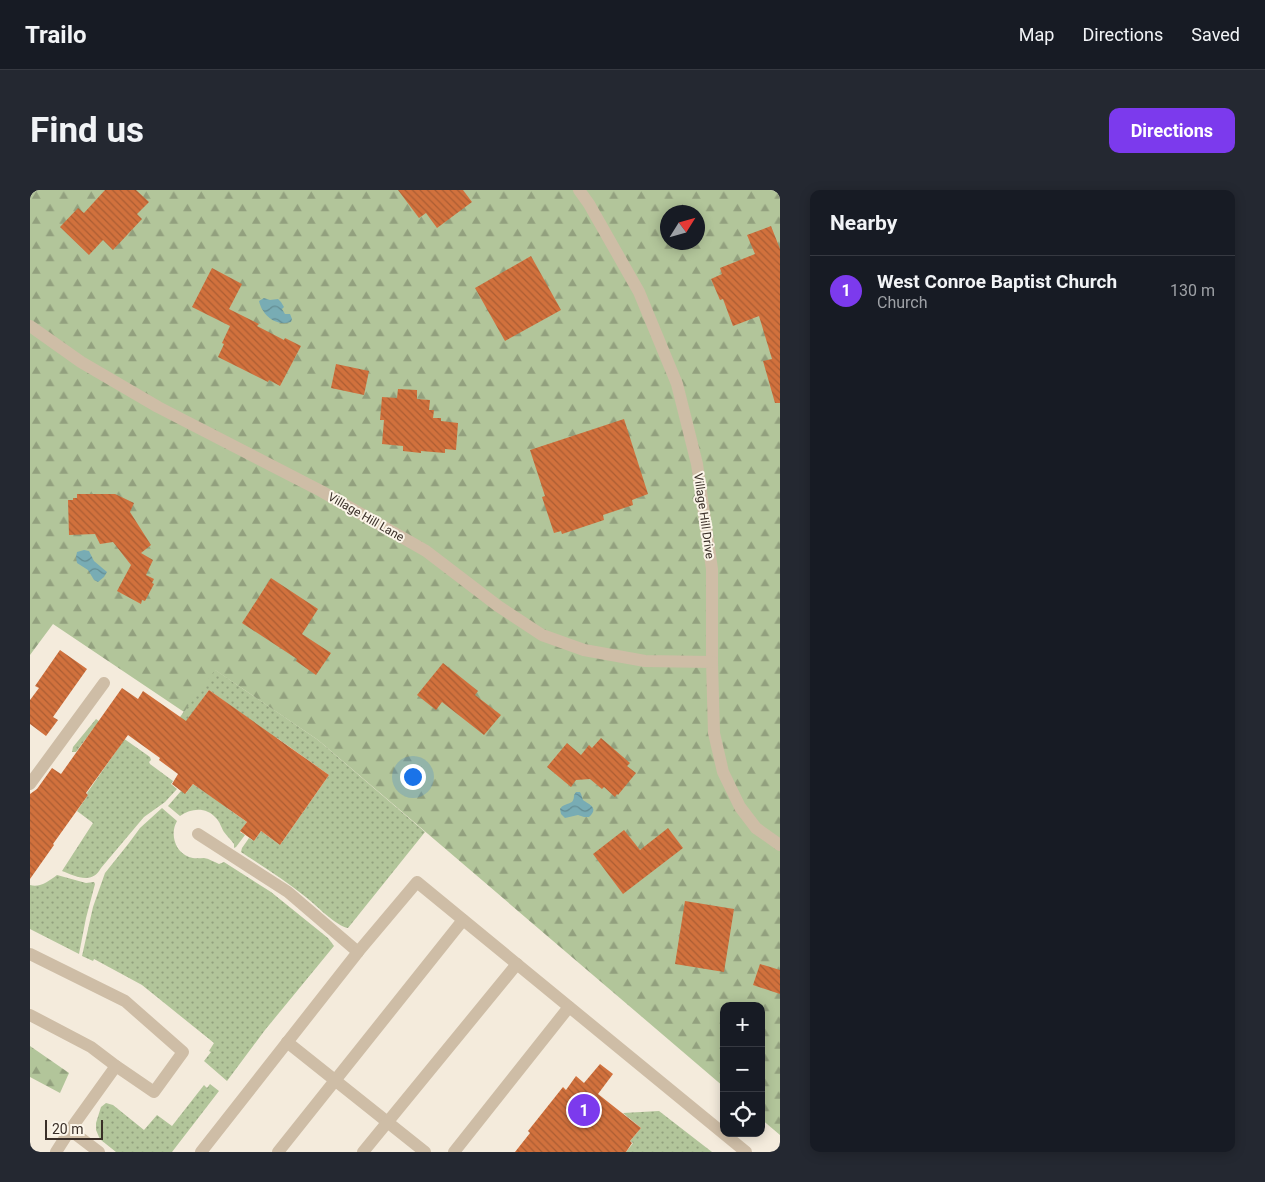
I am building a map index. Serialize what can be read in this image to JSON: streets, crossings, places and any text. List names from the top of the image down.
{
  "streets": {
    "street": ["Village Hill Drive", "Village Hill Lane"]
  },
  "crossings": [
    ["Village Hill Drive", "Village Hill Lane"]
  ],
  "scale_bar": "20 m",
  "north": "top right",
  "page": {
    "header": "Trailo",
    "nav": ["Map", "Directions", "Saved"],
    "buttons": "Directions",
    "title": "Find us",
    "heading": "Nearby",
    "list": [
      {
        "mark": "1",
        "name": "West Conroe Baptist Church",
        "note": "Church",
        "value": "130 m"
      }
    ],
    "map_buttons": ["+", "−"],
    "pins": "1",
    "scale": "20 m"
  }
}
